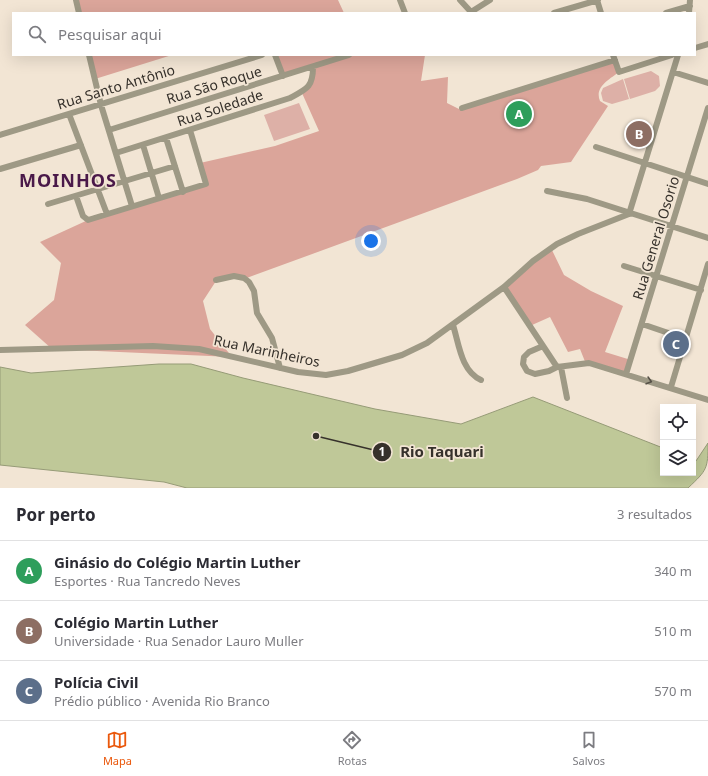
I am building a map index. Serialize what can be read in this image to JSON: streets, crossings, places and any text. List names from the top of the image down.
{
  "streets": {
    "street": [
      "Rua São Roque",
      "Rua Santo Antônio",
      "Rua Soledade",
      "Rua General Osorio",
      "Rua Marinheiros"
    ]
  },
  "crossings": [
    ["Rua São Roque", "Rua Soledade"]
  ],
  "districts": ["MOINHOS"],
  "places": ["Rio Taquari"],
  "page": {
    "search": "Pesquisar aqui",
    "pins": ["A", "B", "C"],
    "heading": ["Por perto", "3 resultados"],
    "list": [
      {
        "mark": "A",
        "name": "Ginásio do Colégio Martin Luther",
        "note": "Esportes · Rua Tancredo Neves",
        "value": "340 m"
      },
      {
        "mark": "B",
        "name": "Colégio Martin Luther",
        "note": "Universidade · Rua Senador Lauro Muller",
        "value": "510 m"
      },
      {
        "mark": "C",
        "name": "Polícia Civil",
        "note": "Prédio público · Avenida Rio Branco",
        "value": "570 m"
      }
    ],
    "nav": ["Mapa", "Rotas", "Salvos"]
  }
}
